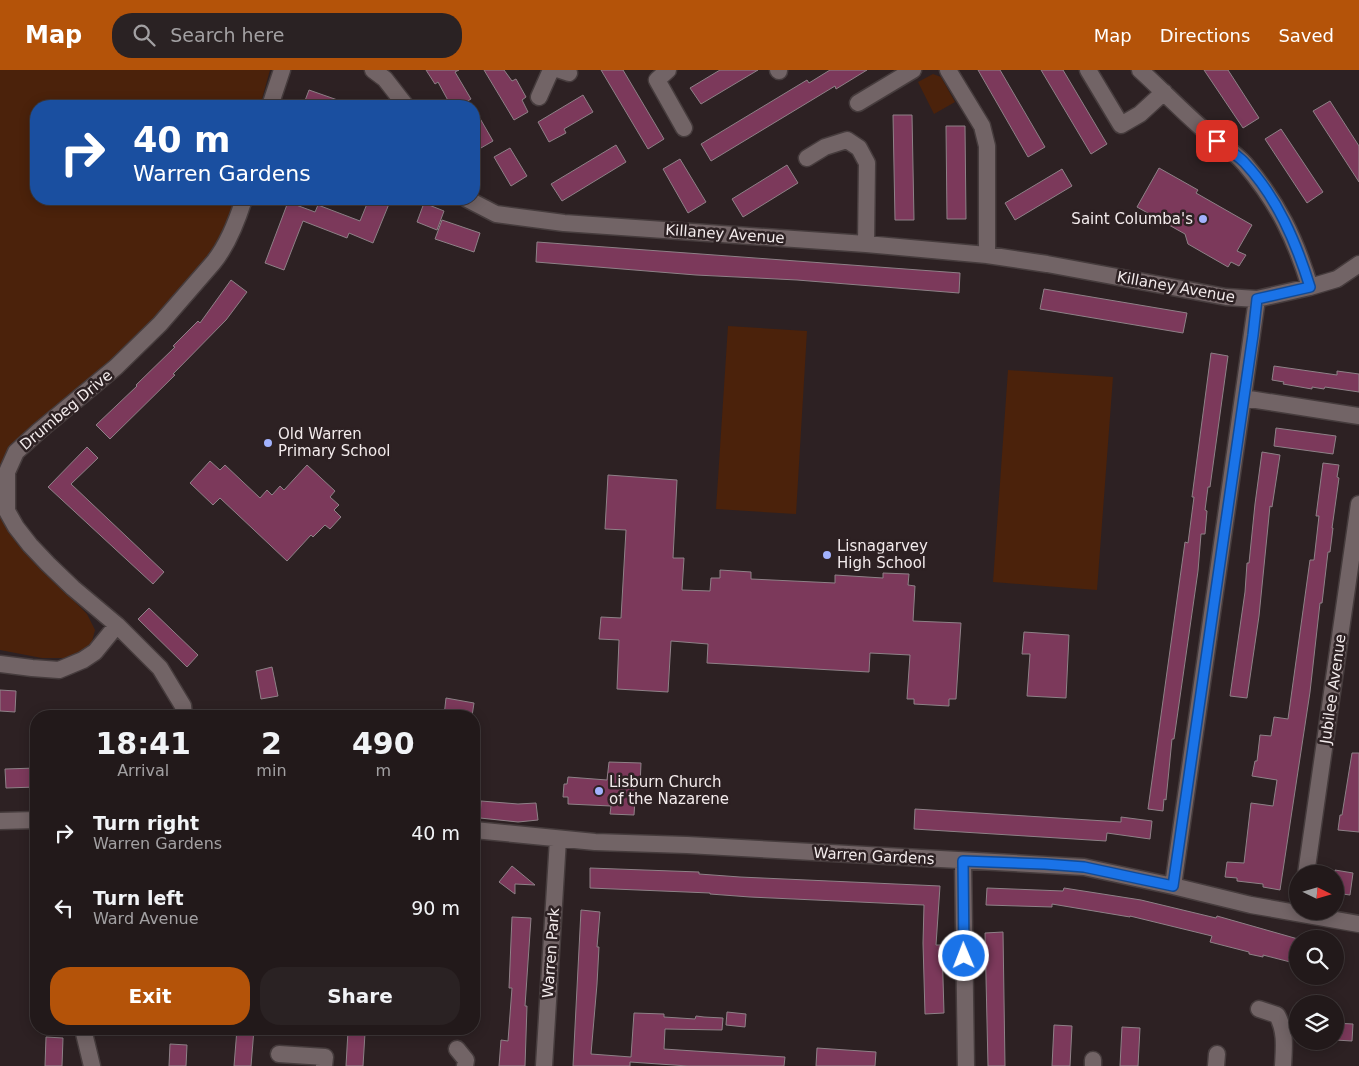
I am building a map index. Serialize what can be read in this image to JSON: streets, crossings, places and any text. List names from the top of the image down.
{
  "streets": {
    "street": [
      "Killaney Avenue",
      "Drumbeg Drive",
      "Jubilee Avenue",
      "Warren Gardens",
      "Warren Park"
    ]
  },
  "crossings": [
    ["Warren Gardens", "Warren Park"]
  ],
  "places": [
    "Saint Columba's",
    "Old Warren Primary School",
    "Lisnagarvey High School",
    "Lisburn Church of the Nazarene"
  ],
  "north": "right",
  "page": {
    "header": "Map",
    "search": "Search here",
    "nav": ["Map", "Directions", "Saved"],
    "turn": ["40 m", "Warren Gardens"],
    "eta": [
      "18:41",
      "Arrival",
      "2",
      "min",
      "490",
      "m"
    ],
    "list": [
      {
        "name": "Turn right",
        "note": "Warren Gardens",
        "value": "40 m"
      },
      {
        "name": "Turn left",
        "note": "Ward Avenue",
        "value": "90 m"
      }
    ],
    "buttons": ["Exit", "Share"]
  }
}
